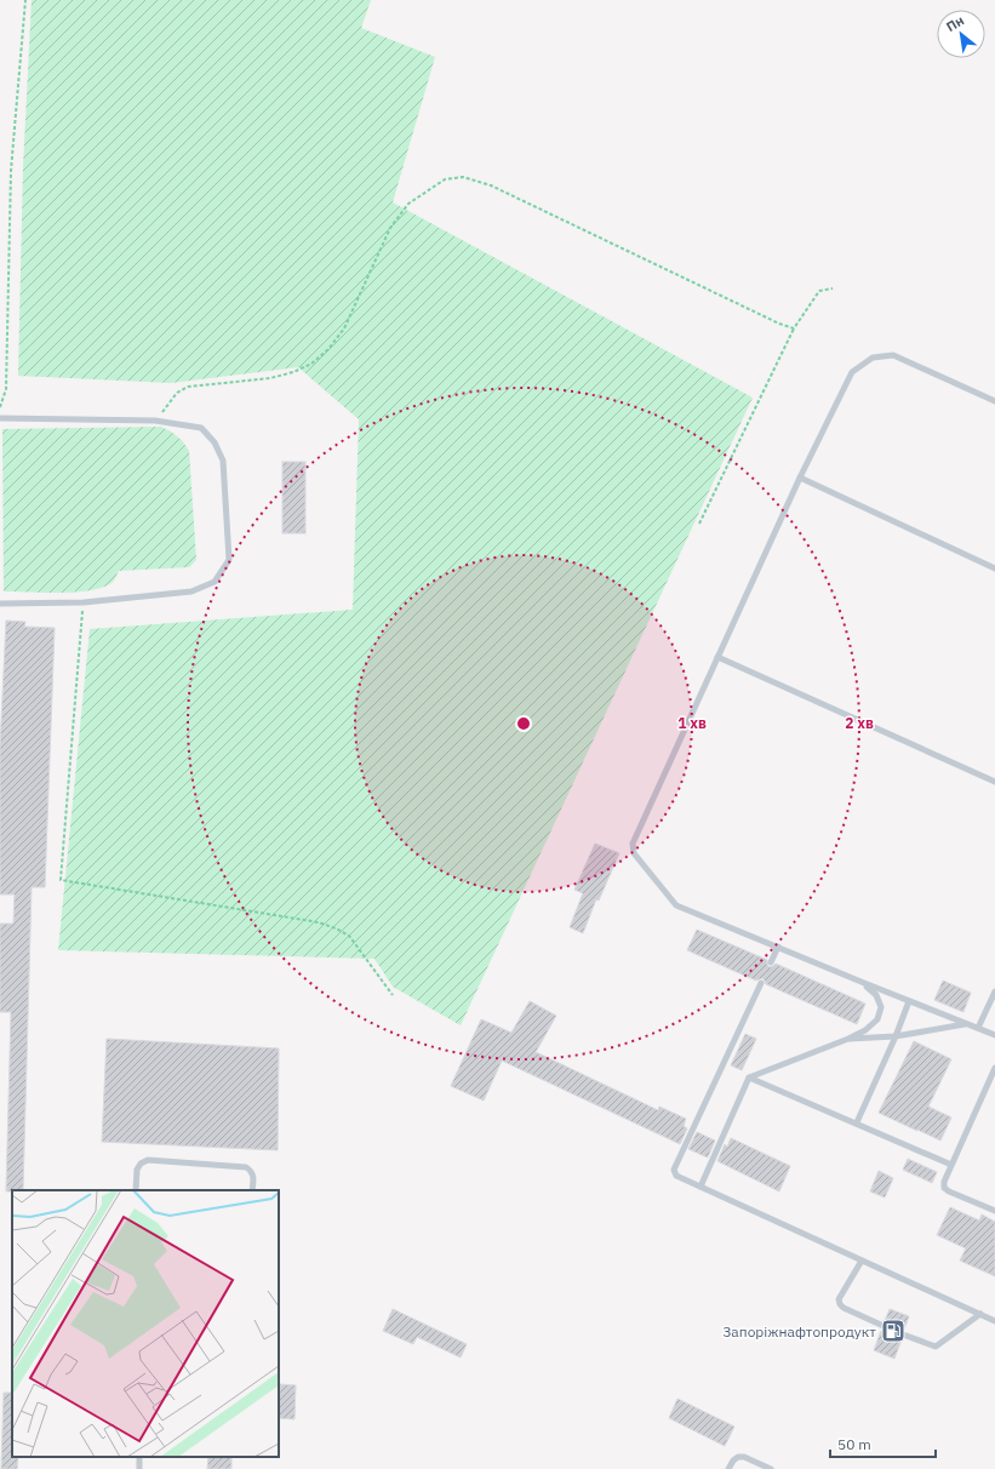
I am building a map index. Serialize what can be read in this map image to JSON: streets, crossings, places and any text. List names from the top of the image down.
{
  "places": {
    "fuel station": ["Запоріжнафтопродукт"]
  },
  "scale_bar": "50 m",
  "north": "top left",
  "rings": ["1 хв", "2 хв"]
}
